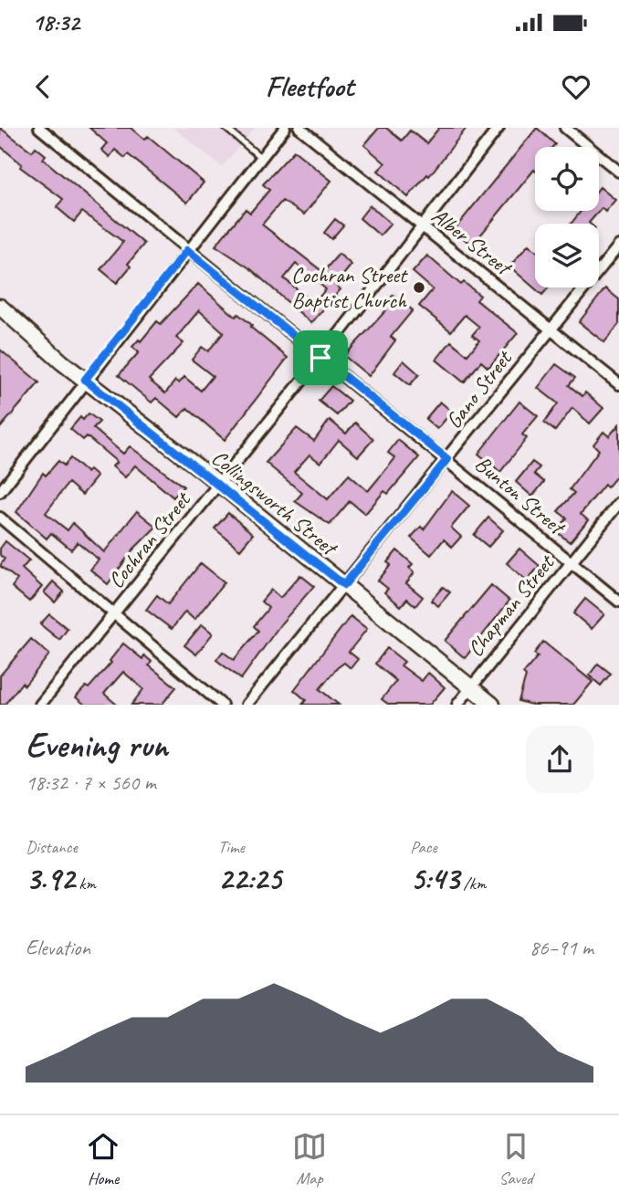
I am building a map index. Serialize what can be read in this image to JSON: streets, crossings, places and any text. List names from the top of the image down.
{
  "streets": {
    "main road": ["Collingsworth Street"],
    "street": [
      "Alber Street",
      "Gano Street",
      "Bunton Street",
      "Cochran Street",
      "Chapman Street"
    ]
  },
  "crossings": [
    ["Alber Street", "Gano Street"],
    ["Alber Street", "Cochran Street"],
    ["Gano Street", "Bunton Street"],
    ["Gano Street", "Collingsworth Street"],
    ["Bunton Street", "Cochran Street"],
    ["Bunton Street", "Chapman Street"],
    ["Collingsworth Street", "Cochran Street"],
    ["Collingsworth Street", "Chapman Street"]
  ],
  "places": ["Cochran Street Baptist Church"],
  "page": {
    "status": "18:32",
    "header": "Fleetfoot",
    "heading": ["Evening run", "18:32 · 7 × 560 m"],
    "stats": [
      ["Distance", "3.92 km"],
      ["Time", "22:25"],
      ["Pace", "5:43 /km"]
    ],
    "chart": ["Elevation", "86–91 m"],
    "tabs": ["Home", "Map", "Saved"]
  }
}
